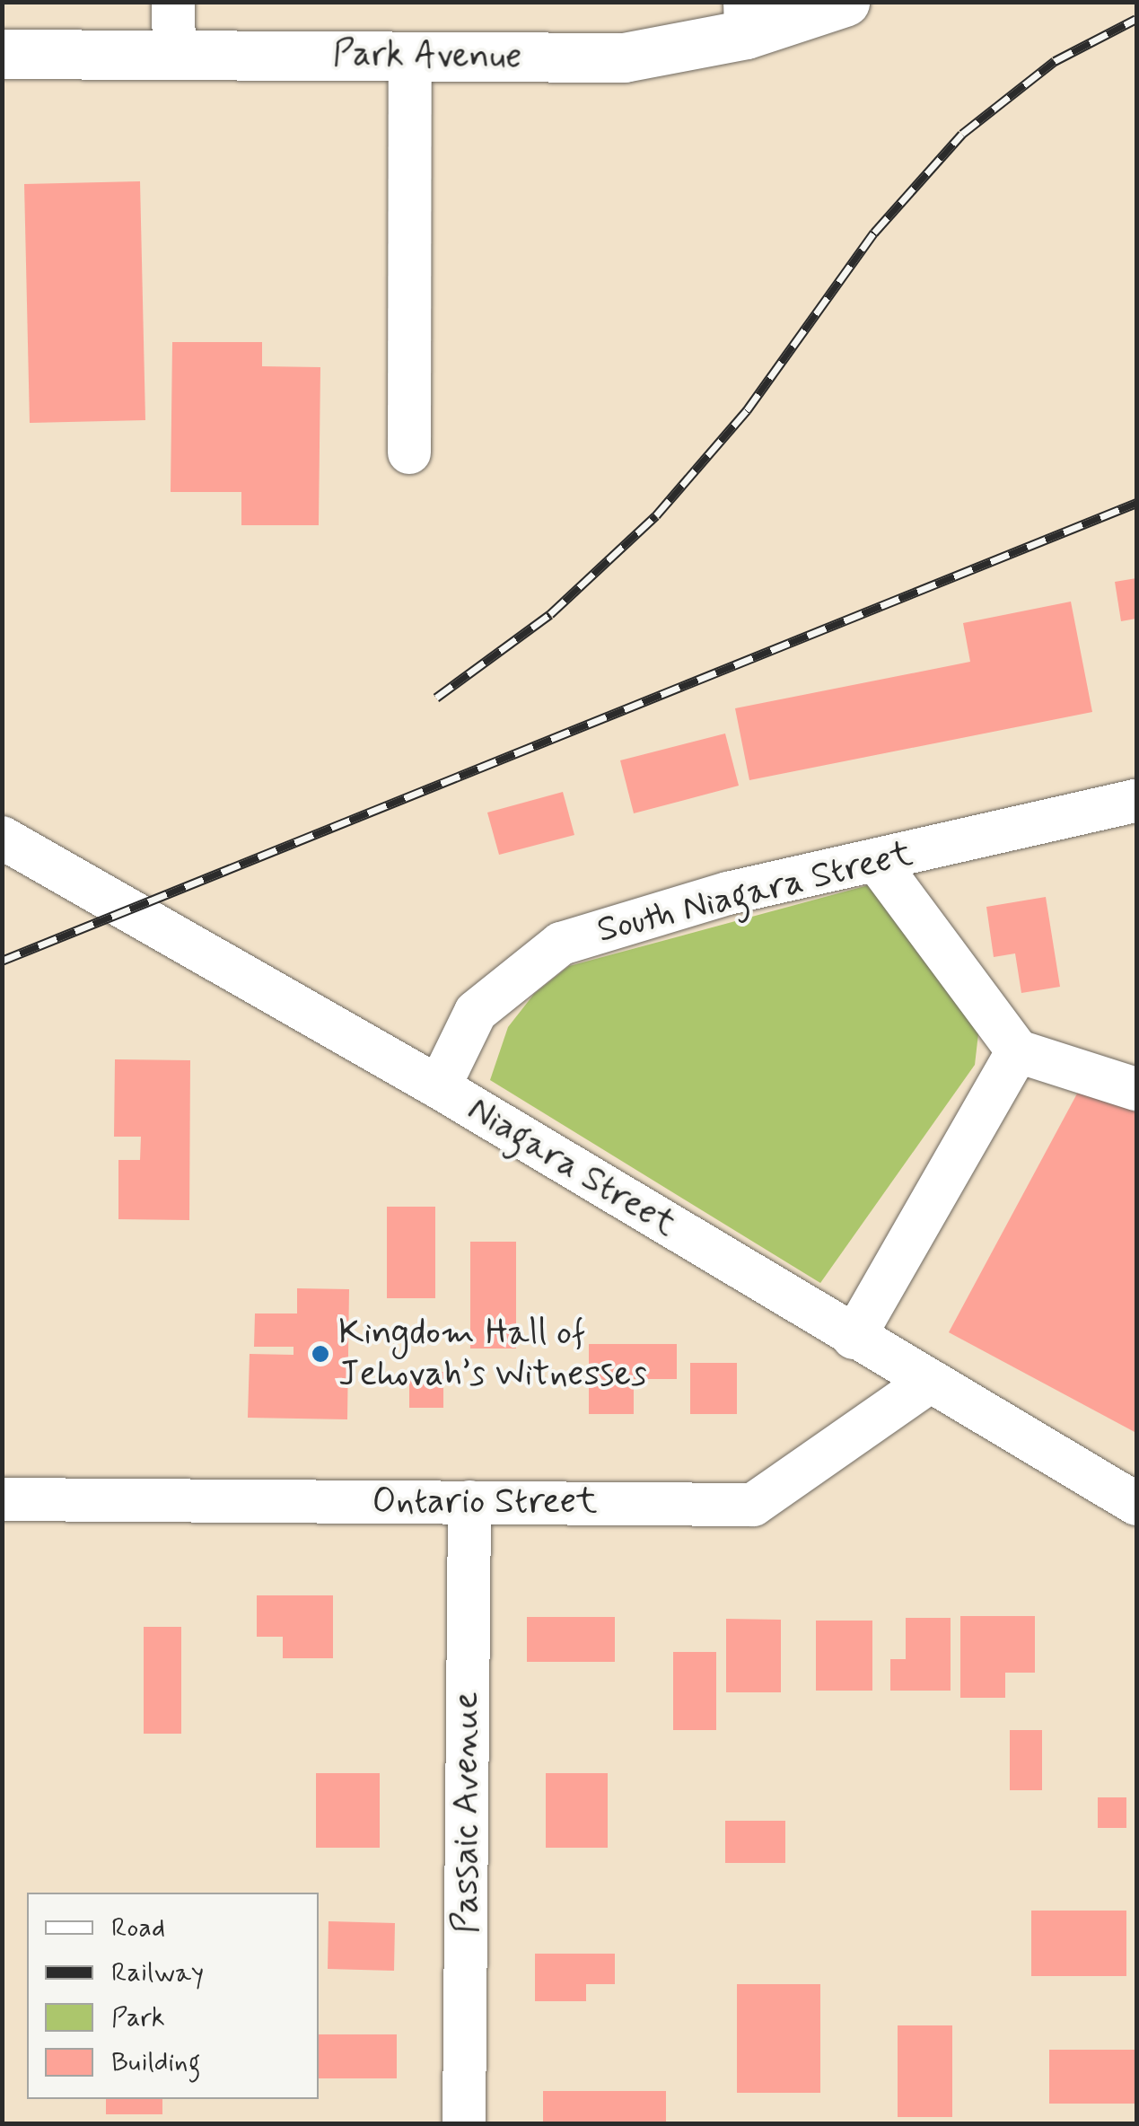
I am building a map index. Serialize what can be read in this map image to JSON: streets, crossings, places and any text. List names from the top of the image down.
{
  "streets": {
    "main road": ["Park Avenue"],
    "street": [
      "South Niagara Street",
      "Niagara Street",
      "Ontario Street",
      "Passaic Avenue"
    ]
  },
  "crossings": [
    ["South Niagara Street", "Niagara Street"],
    ["Niagara Street", "Ontario Street"],
    ["Ontario Street", "Passaic Avenue"]
  ],
  "places": ["Kingdom Hall of Jehovah’s Witnesses"],
  "legend": [
    "Road",
    "Railway",
    "Park",
    "Building"
  ]
}
